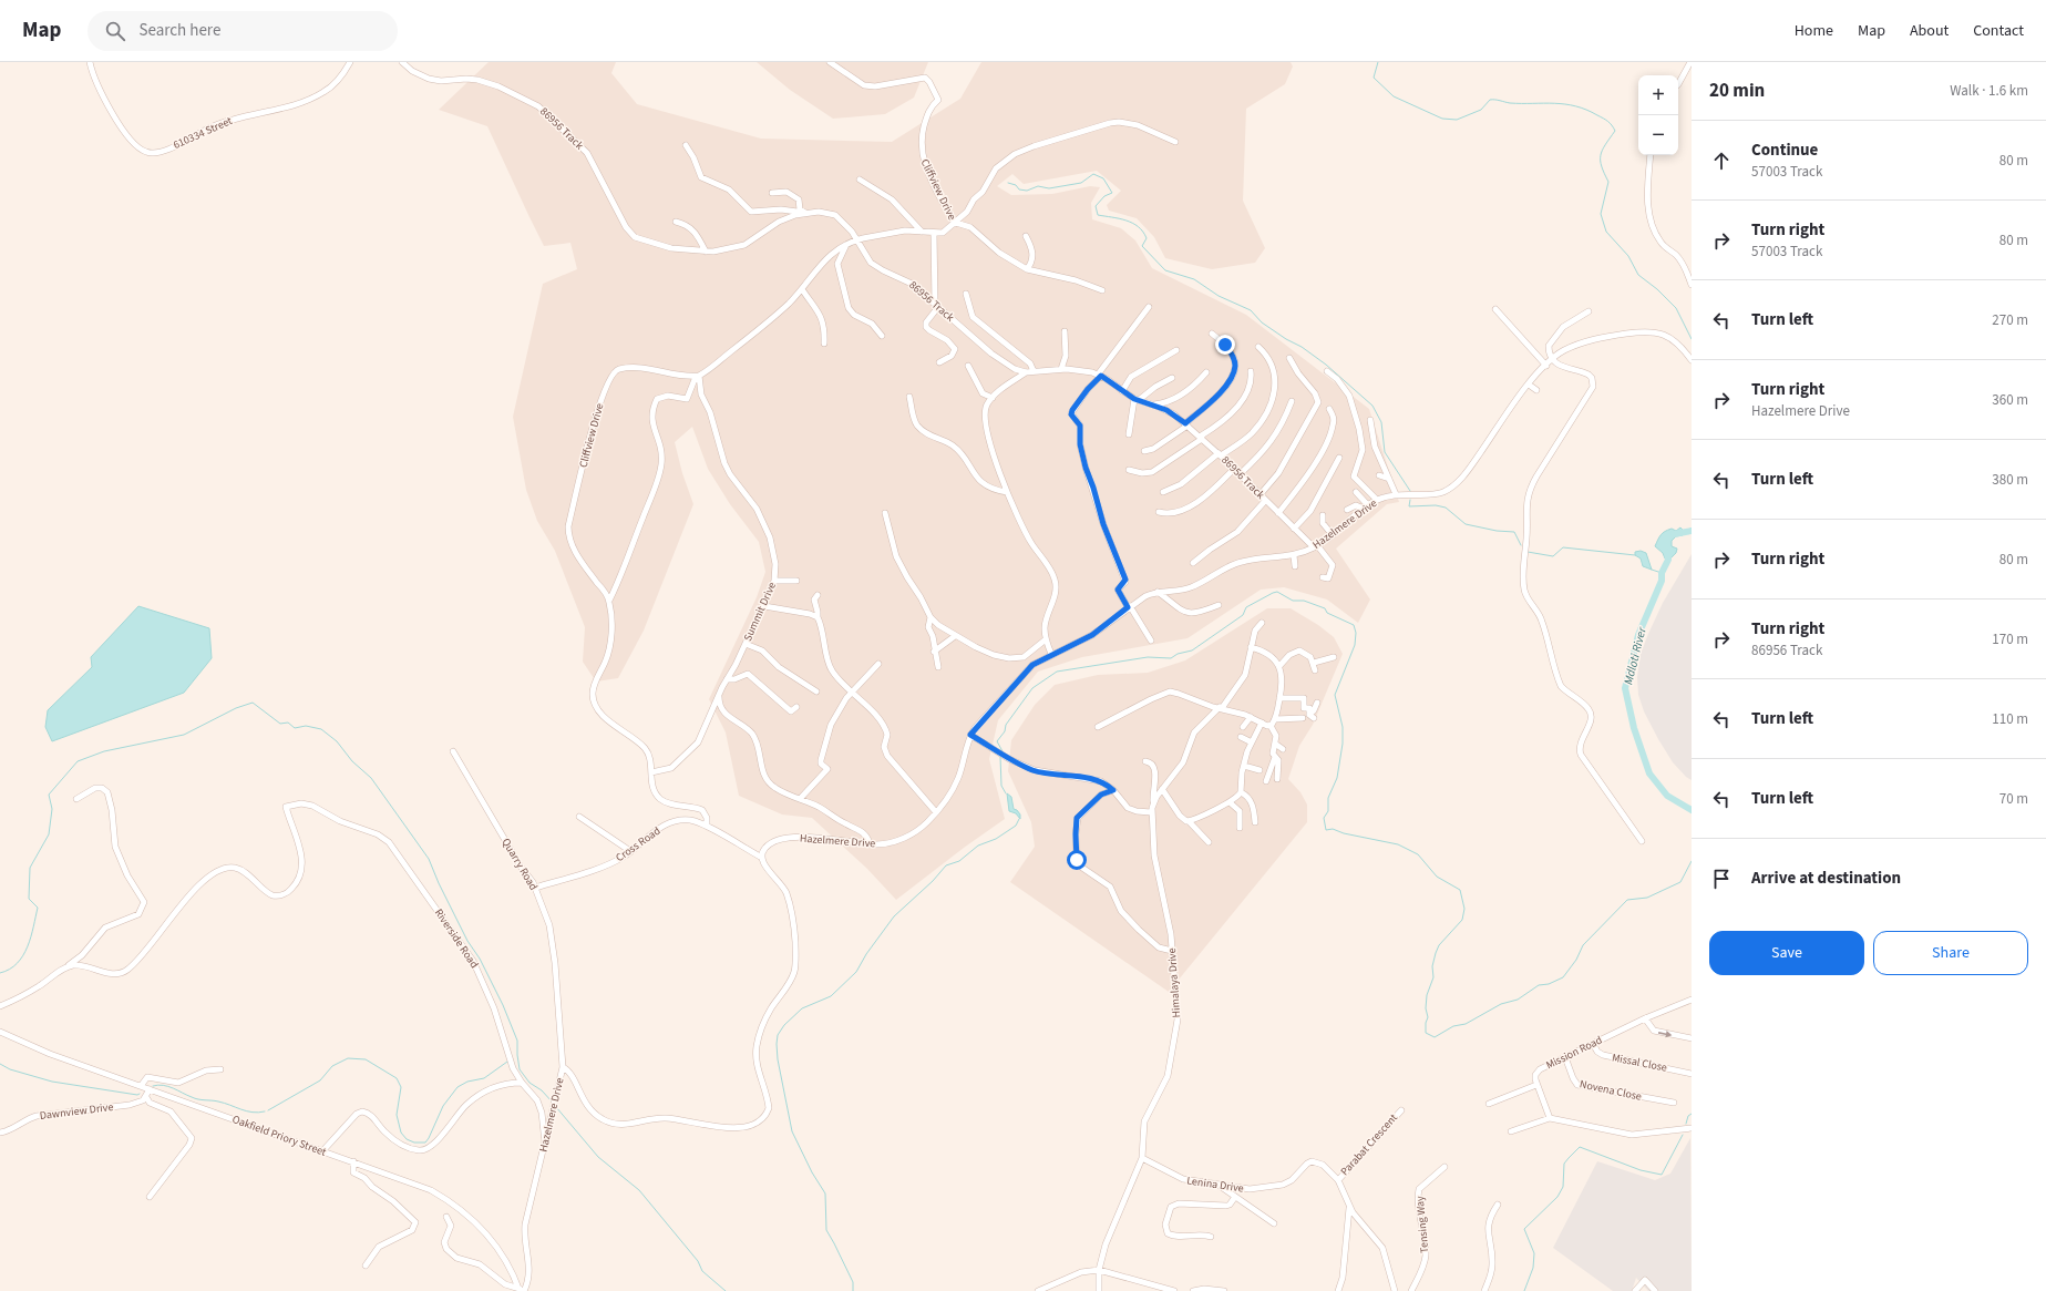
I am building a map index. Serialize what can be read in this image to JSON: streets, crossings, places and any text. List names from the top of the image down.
{
  "streets": {
    "street": [
      "86956 Track",
      "610334 Street",
      "Cliffview Drive",
      "Hazelmere Drive",
      "Summit Drive",
      "Cross Road",
      "Quarry Road",
      "Riverside Road",
      "Himalaya Drive",
      "Mission Road",
      "Missal Close",
      "Novena Close",
      "Dawnview Drive",
      "Oakfield Priory Street",
      "Parabat Crescent",
      "Lenina Drive",
      "Tensing Way"
    ]
  },
  "crossings": [
    ["86956 Track", "Cliffview Drive"],
    ["86956 Track", "Hazelmere Drive"],
    ["Cliffview Drive", "Summit Drive"],
    ["Hazelmere Drive", "Cross Road"],
    ["Hazelmere Drive", "Quarry Road"],
    ["Hazelmere Drive", "Riverside Road"],
    ["Hazelmere Drive", "Oakfield Priory Street"],
    ["Cross Road", "Quarry Road"],
    ["Himalaya Drive", "Lenina Drive"],
    ["Mission Road", "Missal Close"],
    ["Mission Road", "Novena Close"],
    ["Parabat Crescent", "Lenina Drive"]
  ],
  "water": ["Mdloti River"],
  "page": {
    "header": "Map",
    "search": "Search here",
    "nav": [
      "Home",
      "Map",
      "About",
      "Contact"
    ],
    "heading": ["20 min", "Walk · 1.6 km"],
    "map_buttons": ["+", "−"],
    "list": [
      ["Continue", "57003 Track", "80 m"],
      ["Turn right", "57003 Track", "80 m"],
      ["Turn left", "270 m"],
      ["Turn right", "Hazelmere Drive", "360 m"],
      ["Turn left", "380 m"],
      ["Turn right", "80 m"],
      ["Turn right", "86956 Track", "170 m"],
      ["Turn left", "110 m"],
      ["Turn left", "70 m"],
      "Arrive at destination"
    ],
    "buttons": ["Save", "Share"]
  }
}
